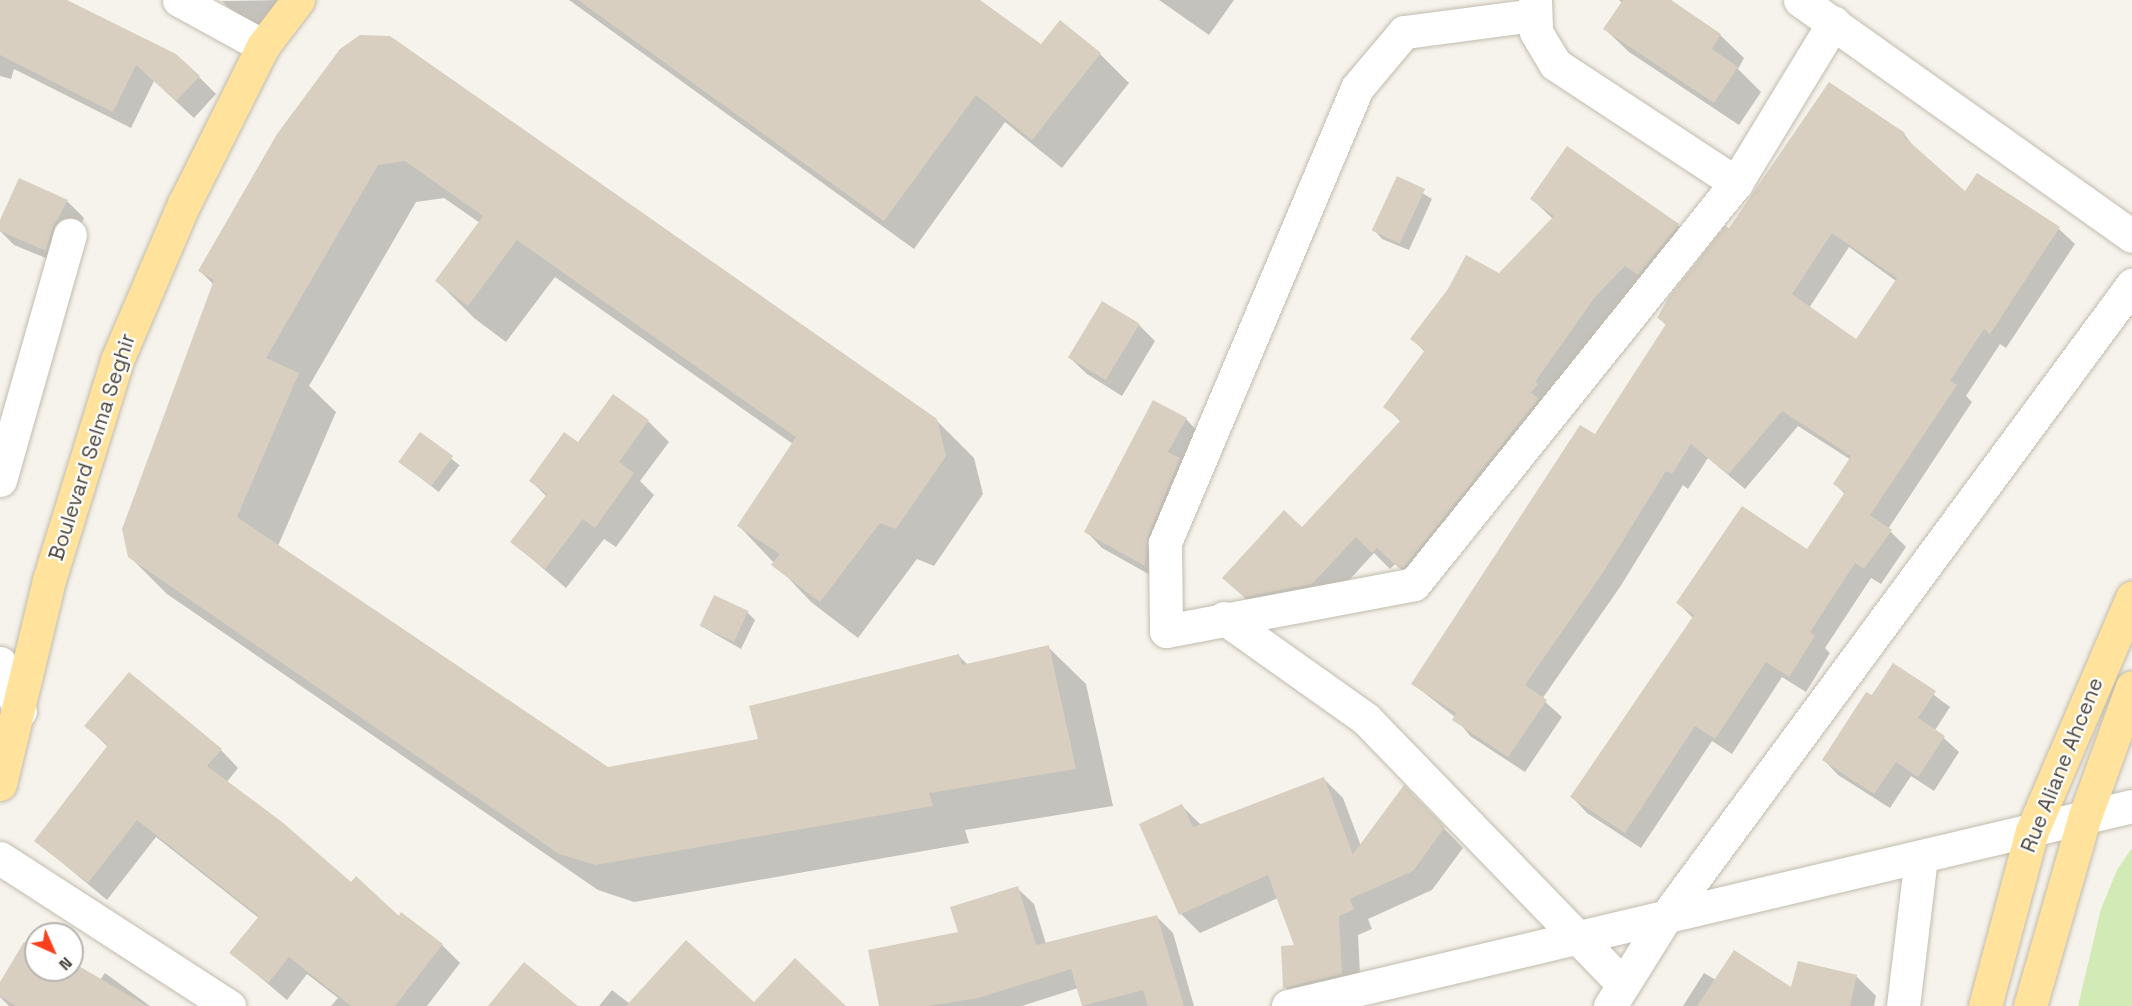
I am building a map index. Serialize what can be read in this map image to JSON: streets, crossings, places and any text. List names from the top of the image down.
{
  "streets": {
    "main road": ["Boulevard Selma Seghir", "Rue Aliane Ahcene"]
  },
  "north": "bottom right"
}
